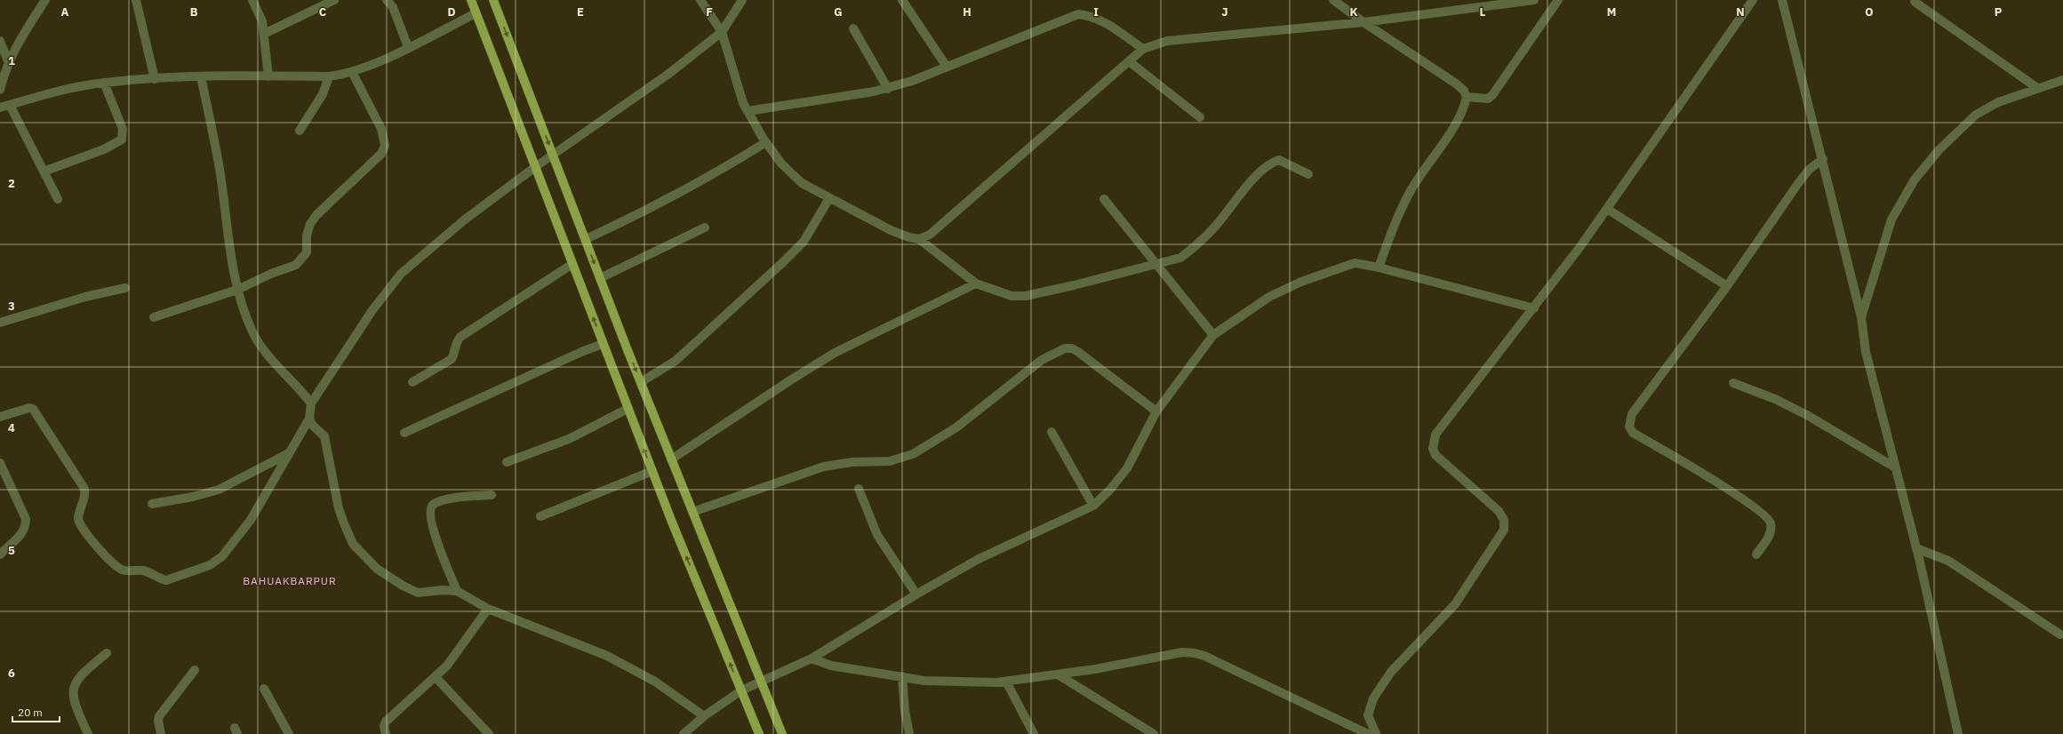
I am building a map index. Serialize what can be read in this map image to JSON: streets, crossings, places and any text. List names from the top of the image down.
{
  "districts": ["BAHUAKBARPUR"],
  "scale_bar": "20 m",
  "grid": {
    "columns": [
      "A",
      "B",
      "C",
      "D",
      "E",
      "F",
      "G",
      "H",
      "I",
      "J",
      "K",
      "L",
      "M",
      "N",
      "O",
      "P"
    ],
    "rows": [
      "1",
      "2",
      "3",
      "4",
      "5",
      "6"
    ]
  }
}
